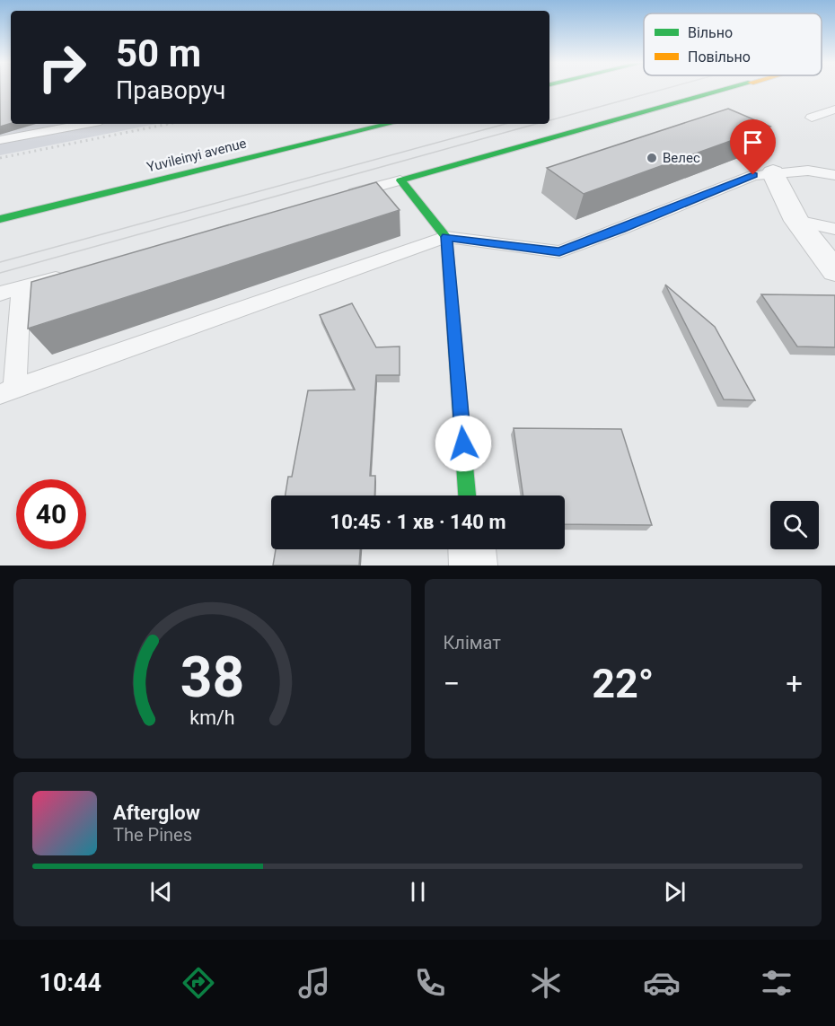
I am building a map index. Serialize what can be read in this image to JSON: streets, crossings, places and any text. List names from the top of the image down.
{
  "streets": {
    "street": ["Yuvileinyi avenue"]
  },
  "places": ["Велес"],
  "legend": ["Вільно", "Повільно"],
  "page": {
    "turn": ["50 m", "Праворуч"],
    "limit": "40",
    "trip": "10:45 · 1 хв · 140 m",
    "tile": "Клімат",
    "heat": ["−", "22°", "+"],
    "song": ["Afterglow", "The Pines"],
    "tabs": "10:44",
    "gauge": ["38", "km/h"]
  }
}
